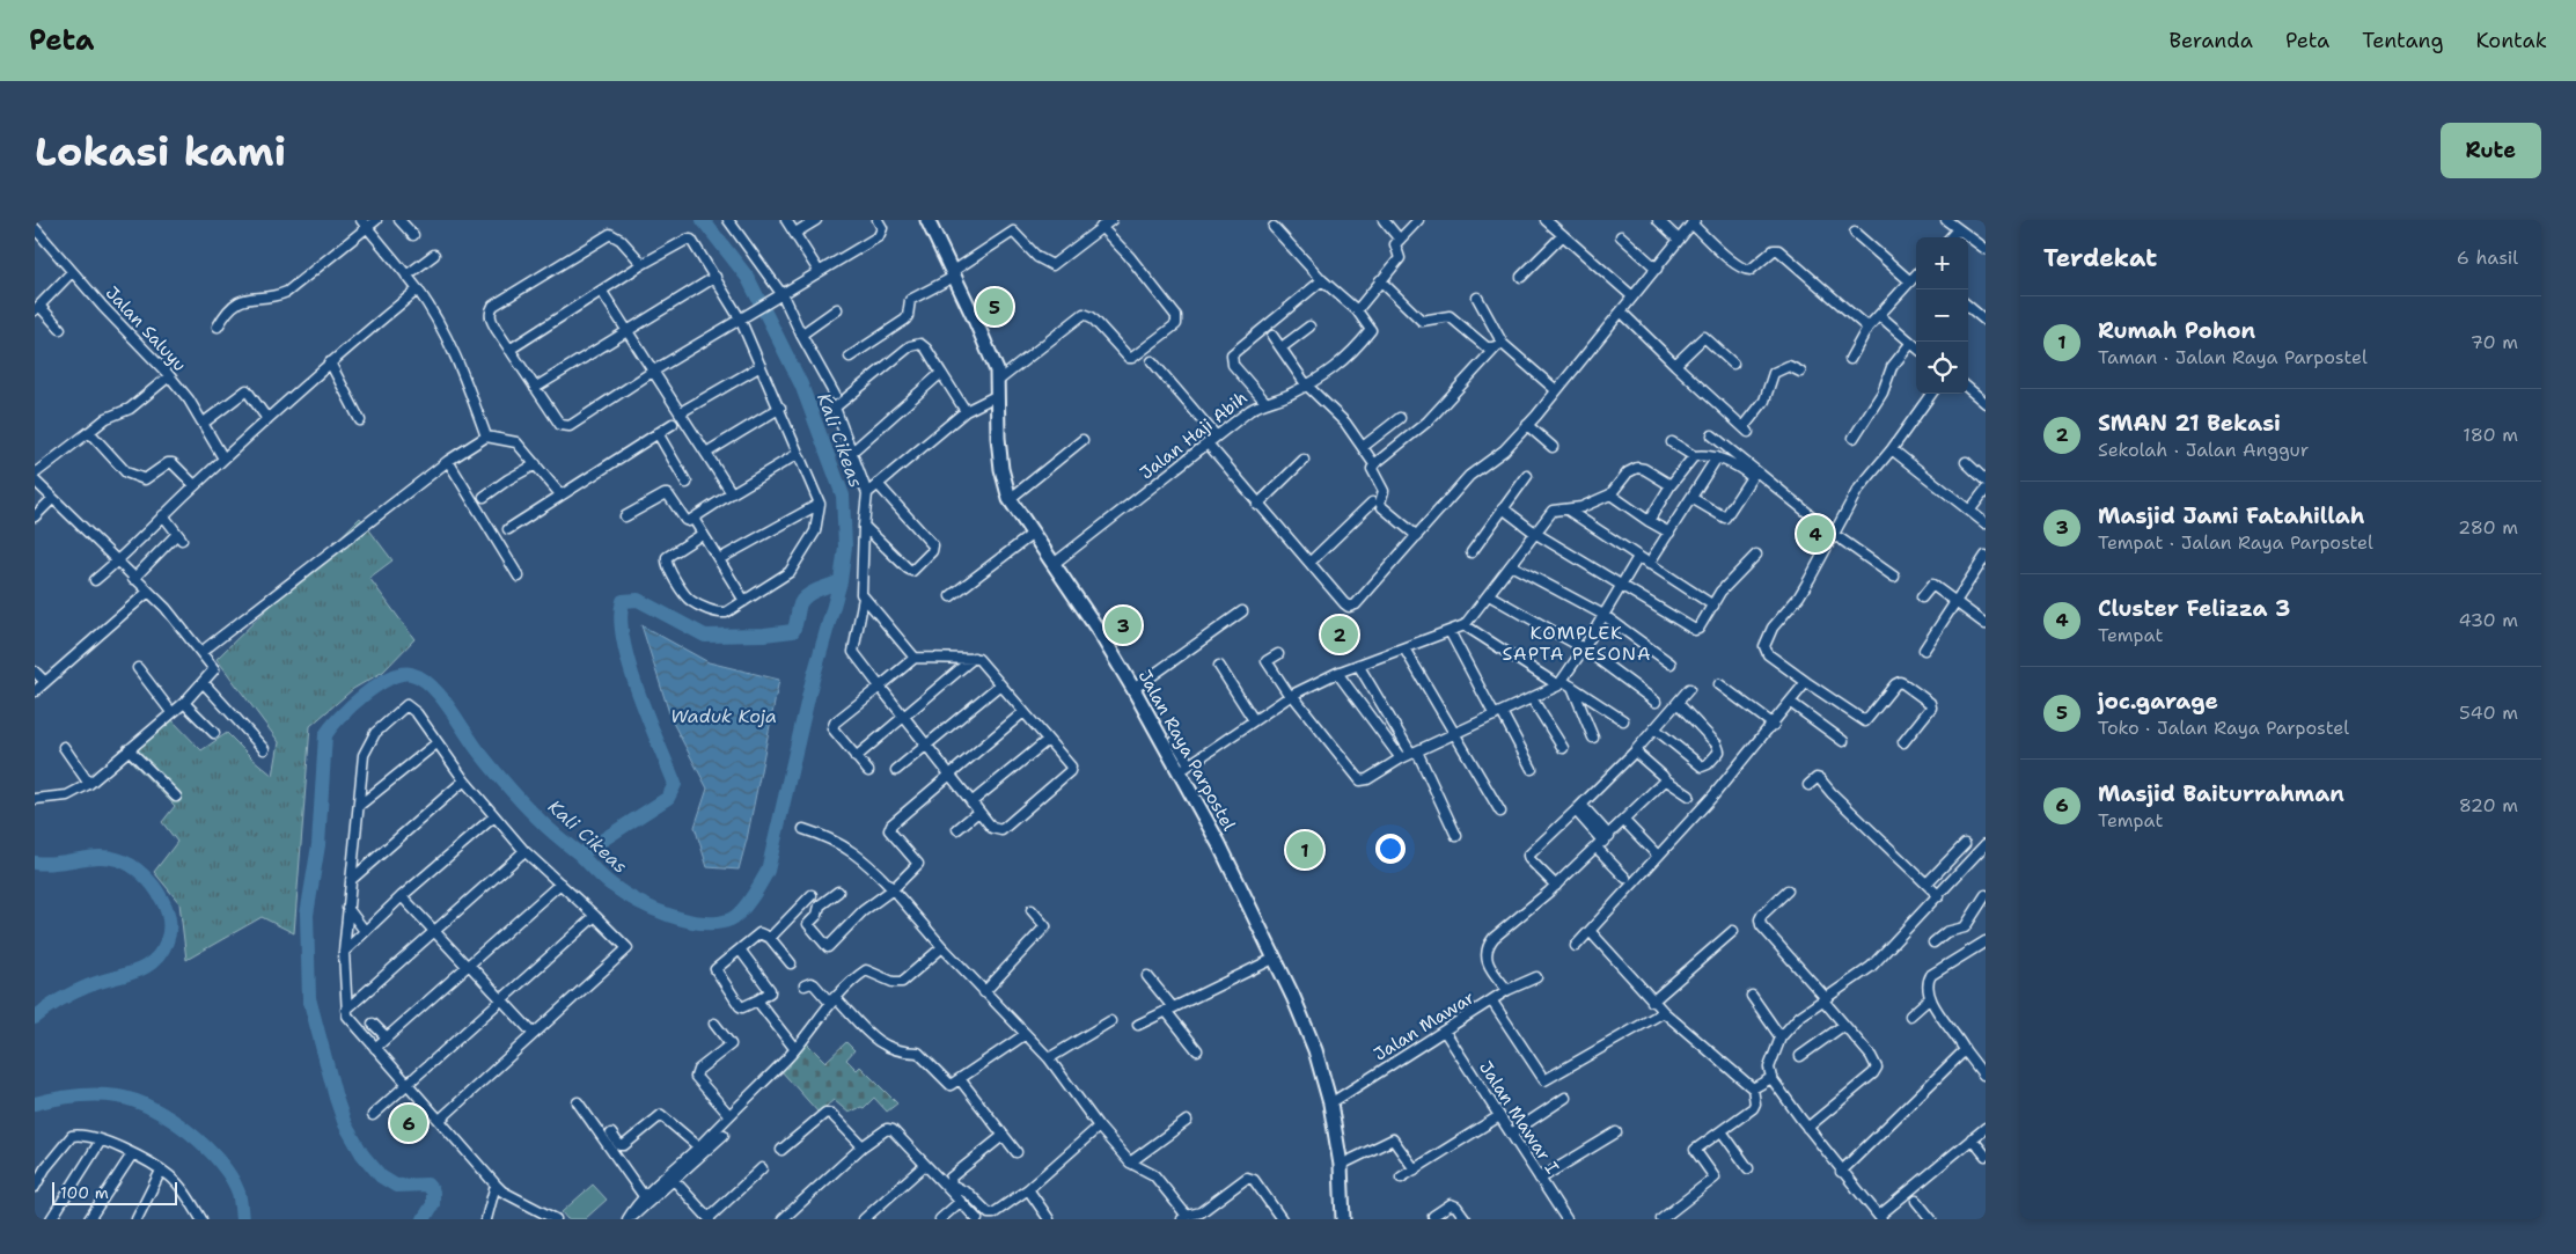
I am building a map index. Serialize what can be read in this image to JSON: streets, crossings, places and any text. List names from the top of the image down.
{
  "streets": {
    "main road": ["Jalan Raya Parpostel"],
    "street": [
      "Jalan Saluyu",
      "Jalan Haji Abih",
      "Jalan Mawar",
      "Jalan Mawar I"
    ]
  },
  "crossings": [
    ["Jalan Haji Abih", "Jalan Raya Parpostel"],
    ["Jalan Raya Parpostel", "Jalan Mawar"],
    ["Jalan Mawar", "Jalan Mawar I"]
  ],
  "districts": ["KOMPLEK SAPTA PESONA"],
  "water": ["Kali Cikeas", "Waduk Koja"],
  "scale_bar": "100 m",
  "page": {
    "header": "Peta",
    "nav": [
      "Beranda",
      "Peta",
      "Tentang",
      "Kontak"
    ],
    "buttons": "Rute",
    "title": "Lokasi kami",
    "heading": ["Terdekat", "6 hasil"],
    "map_buttons": ["+", "−"],
    "pins": [
      "5",
      "4",
      "3",
      "2",
      "1",
      "6"
    ],
    "list": [
      {
        "mark": "1",
        "name": "Rumah Pohon",
        "note": "Taman · Jalan Raya Parpostel",
        "value": "70 m"
      },
      {
        "mark": "2",
        "name": "SMAN 21 Bekasi",
        "note": "Sekolah · Jalan Anggur",
        "value": "180 m"
      },
      {
        "mark": "3",
        "name": "Masjid Jami Fatahillah",
        "note": "Tempat · Jalan Raya Parpostel",
        "value": "280 m"
      },
      {
        "mark": "4",
        "name": "Cluster Felizza 3",
        "note": "Tempat",
        "value": "430 m"
      },
      {
        "mark": "5",
        "name": "joc.garage",
        "note": "Toko · Jalan Raya Parpostel",
        "value": "540 m"
      },
      {
        "mark": "6",
        "name": "Masjid Baiturrahman",
        "note": "Tempat",
        "value": "820 m"
      }
    ],
    "scale": "100 m"
  }
}
